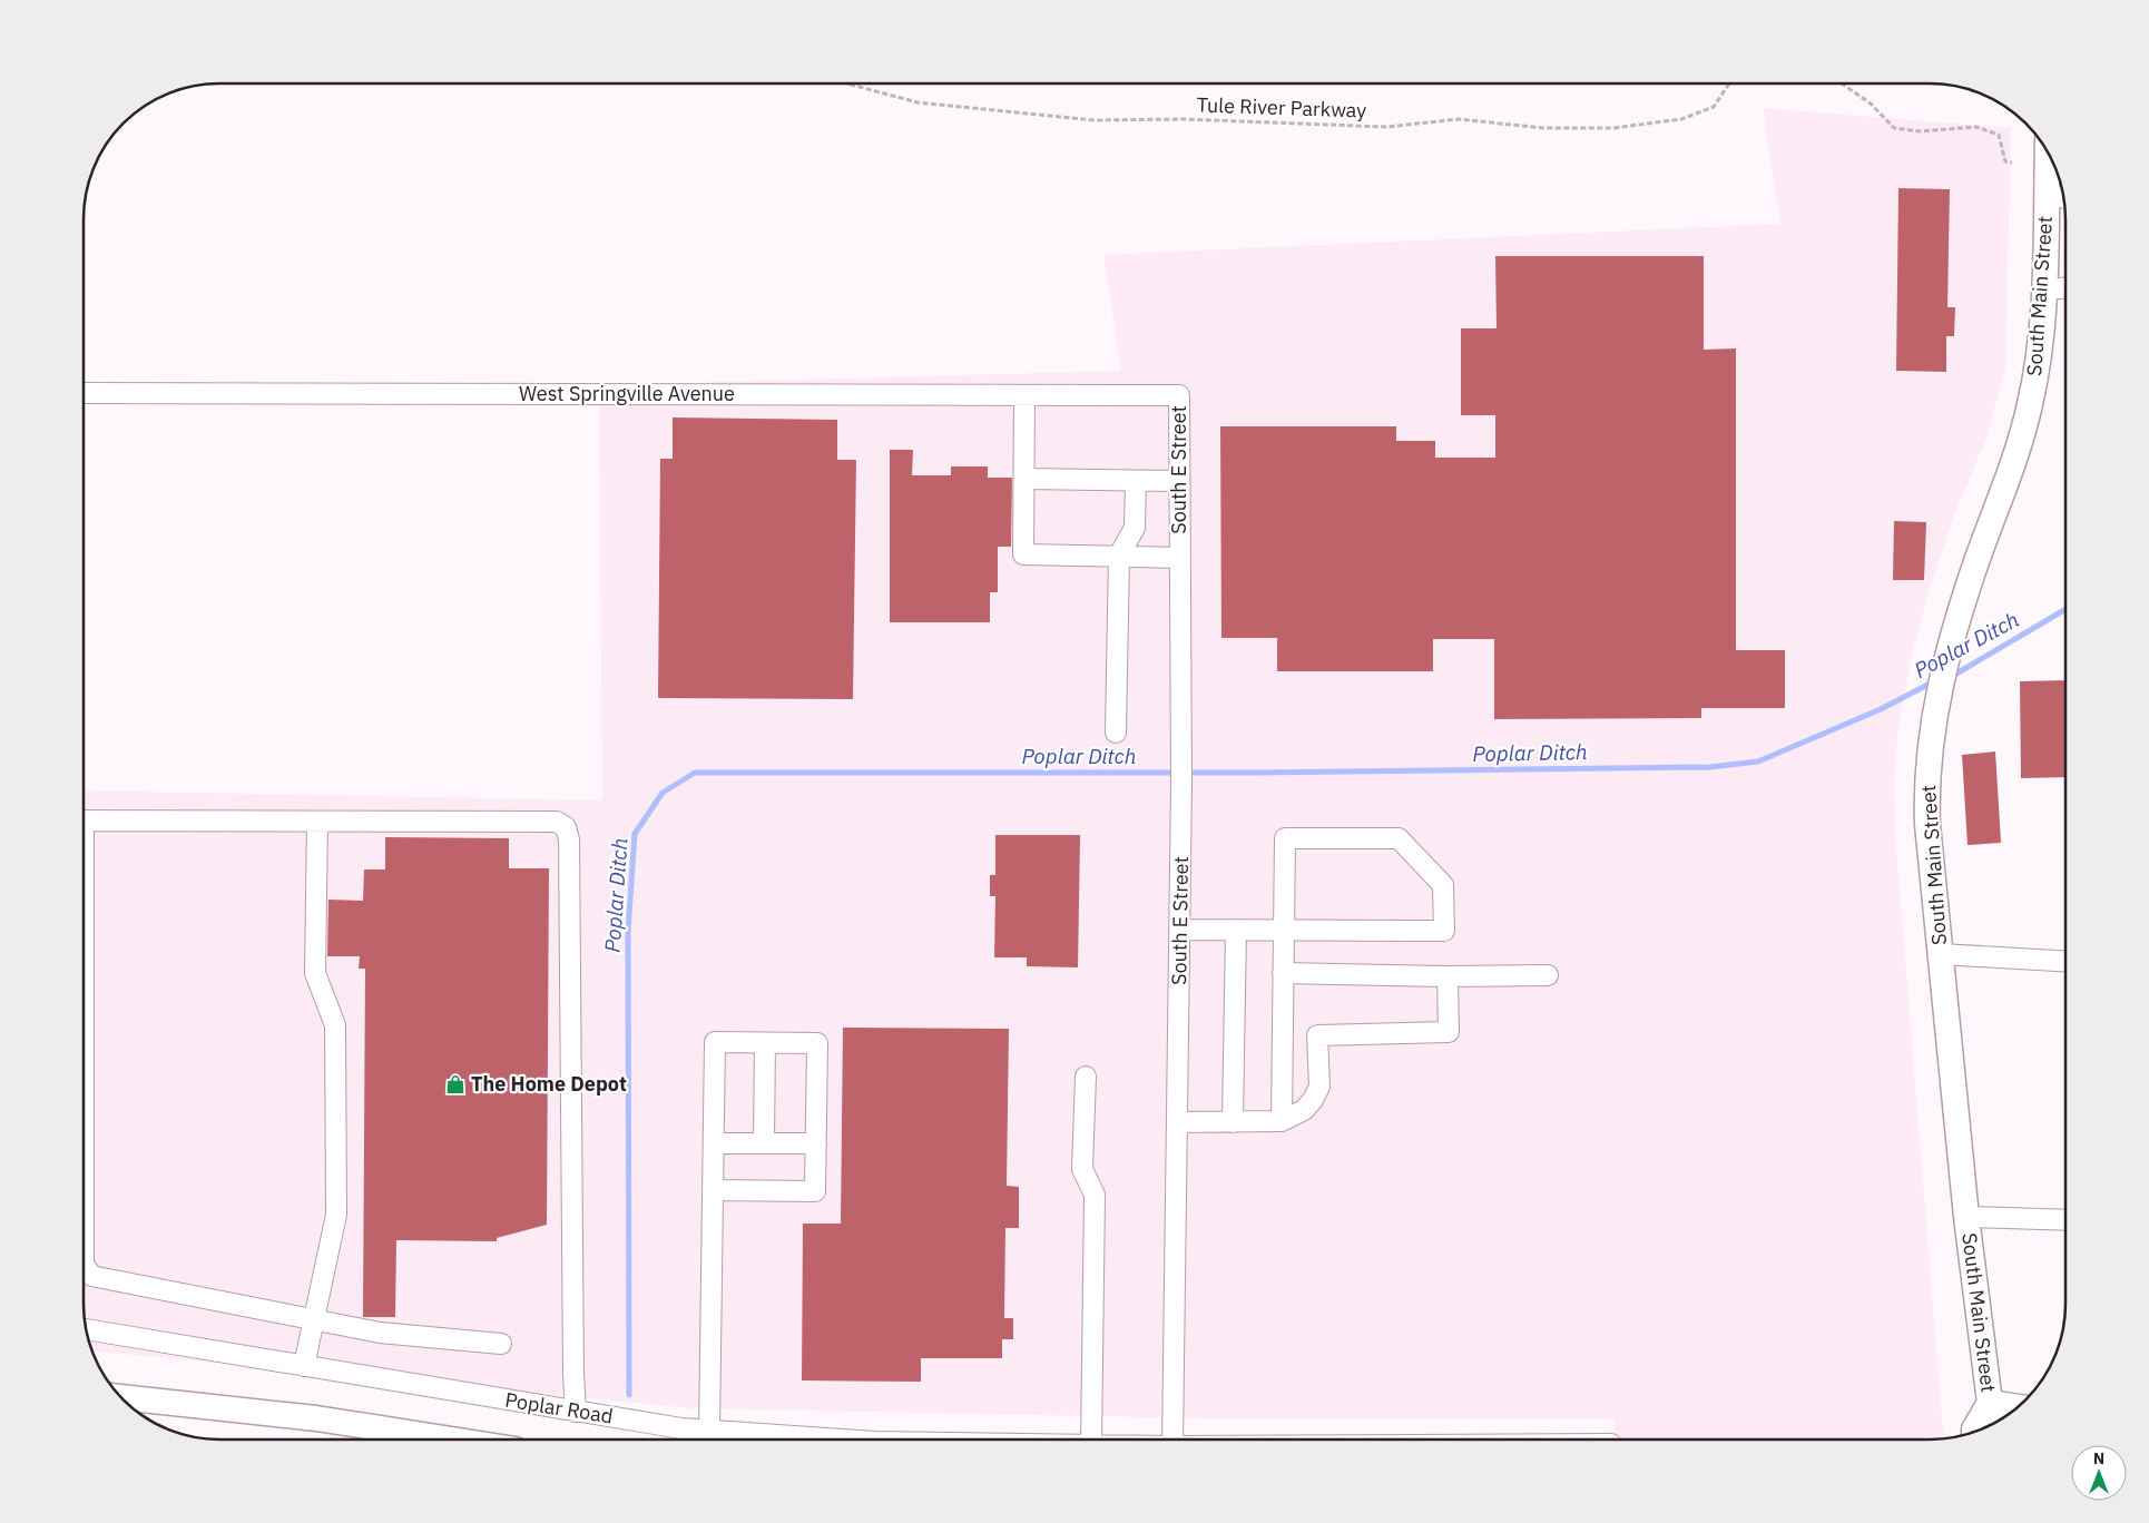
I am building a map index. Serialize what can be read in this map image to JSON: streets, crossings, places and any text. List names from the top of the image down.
{
  "streets": {
    "main road": ["South Main Street"],
    "street": ["West Springville Avenue", "South E Street", "Poplar Road"],
    "path": ["Tule River Parkway"]
  },
  "crossings": [
    ["West Springville Avenue", "South E Street"]
  ],
  "water": ["Poplar Ditch"],
  "places": {
    "shop": ["The Home Depot"]
  },
  "north": "top"
}
